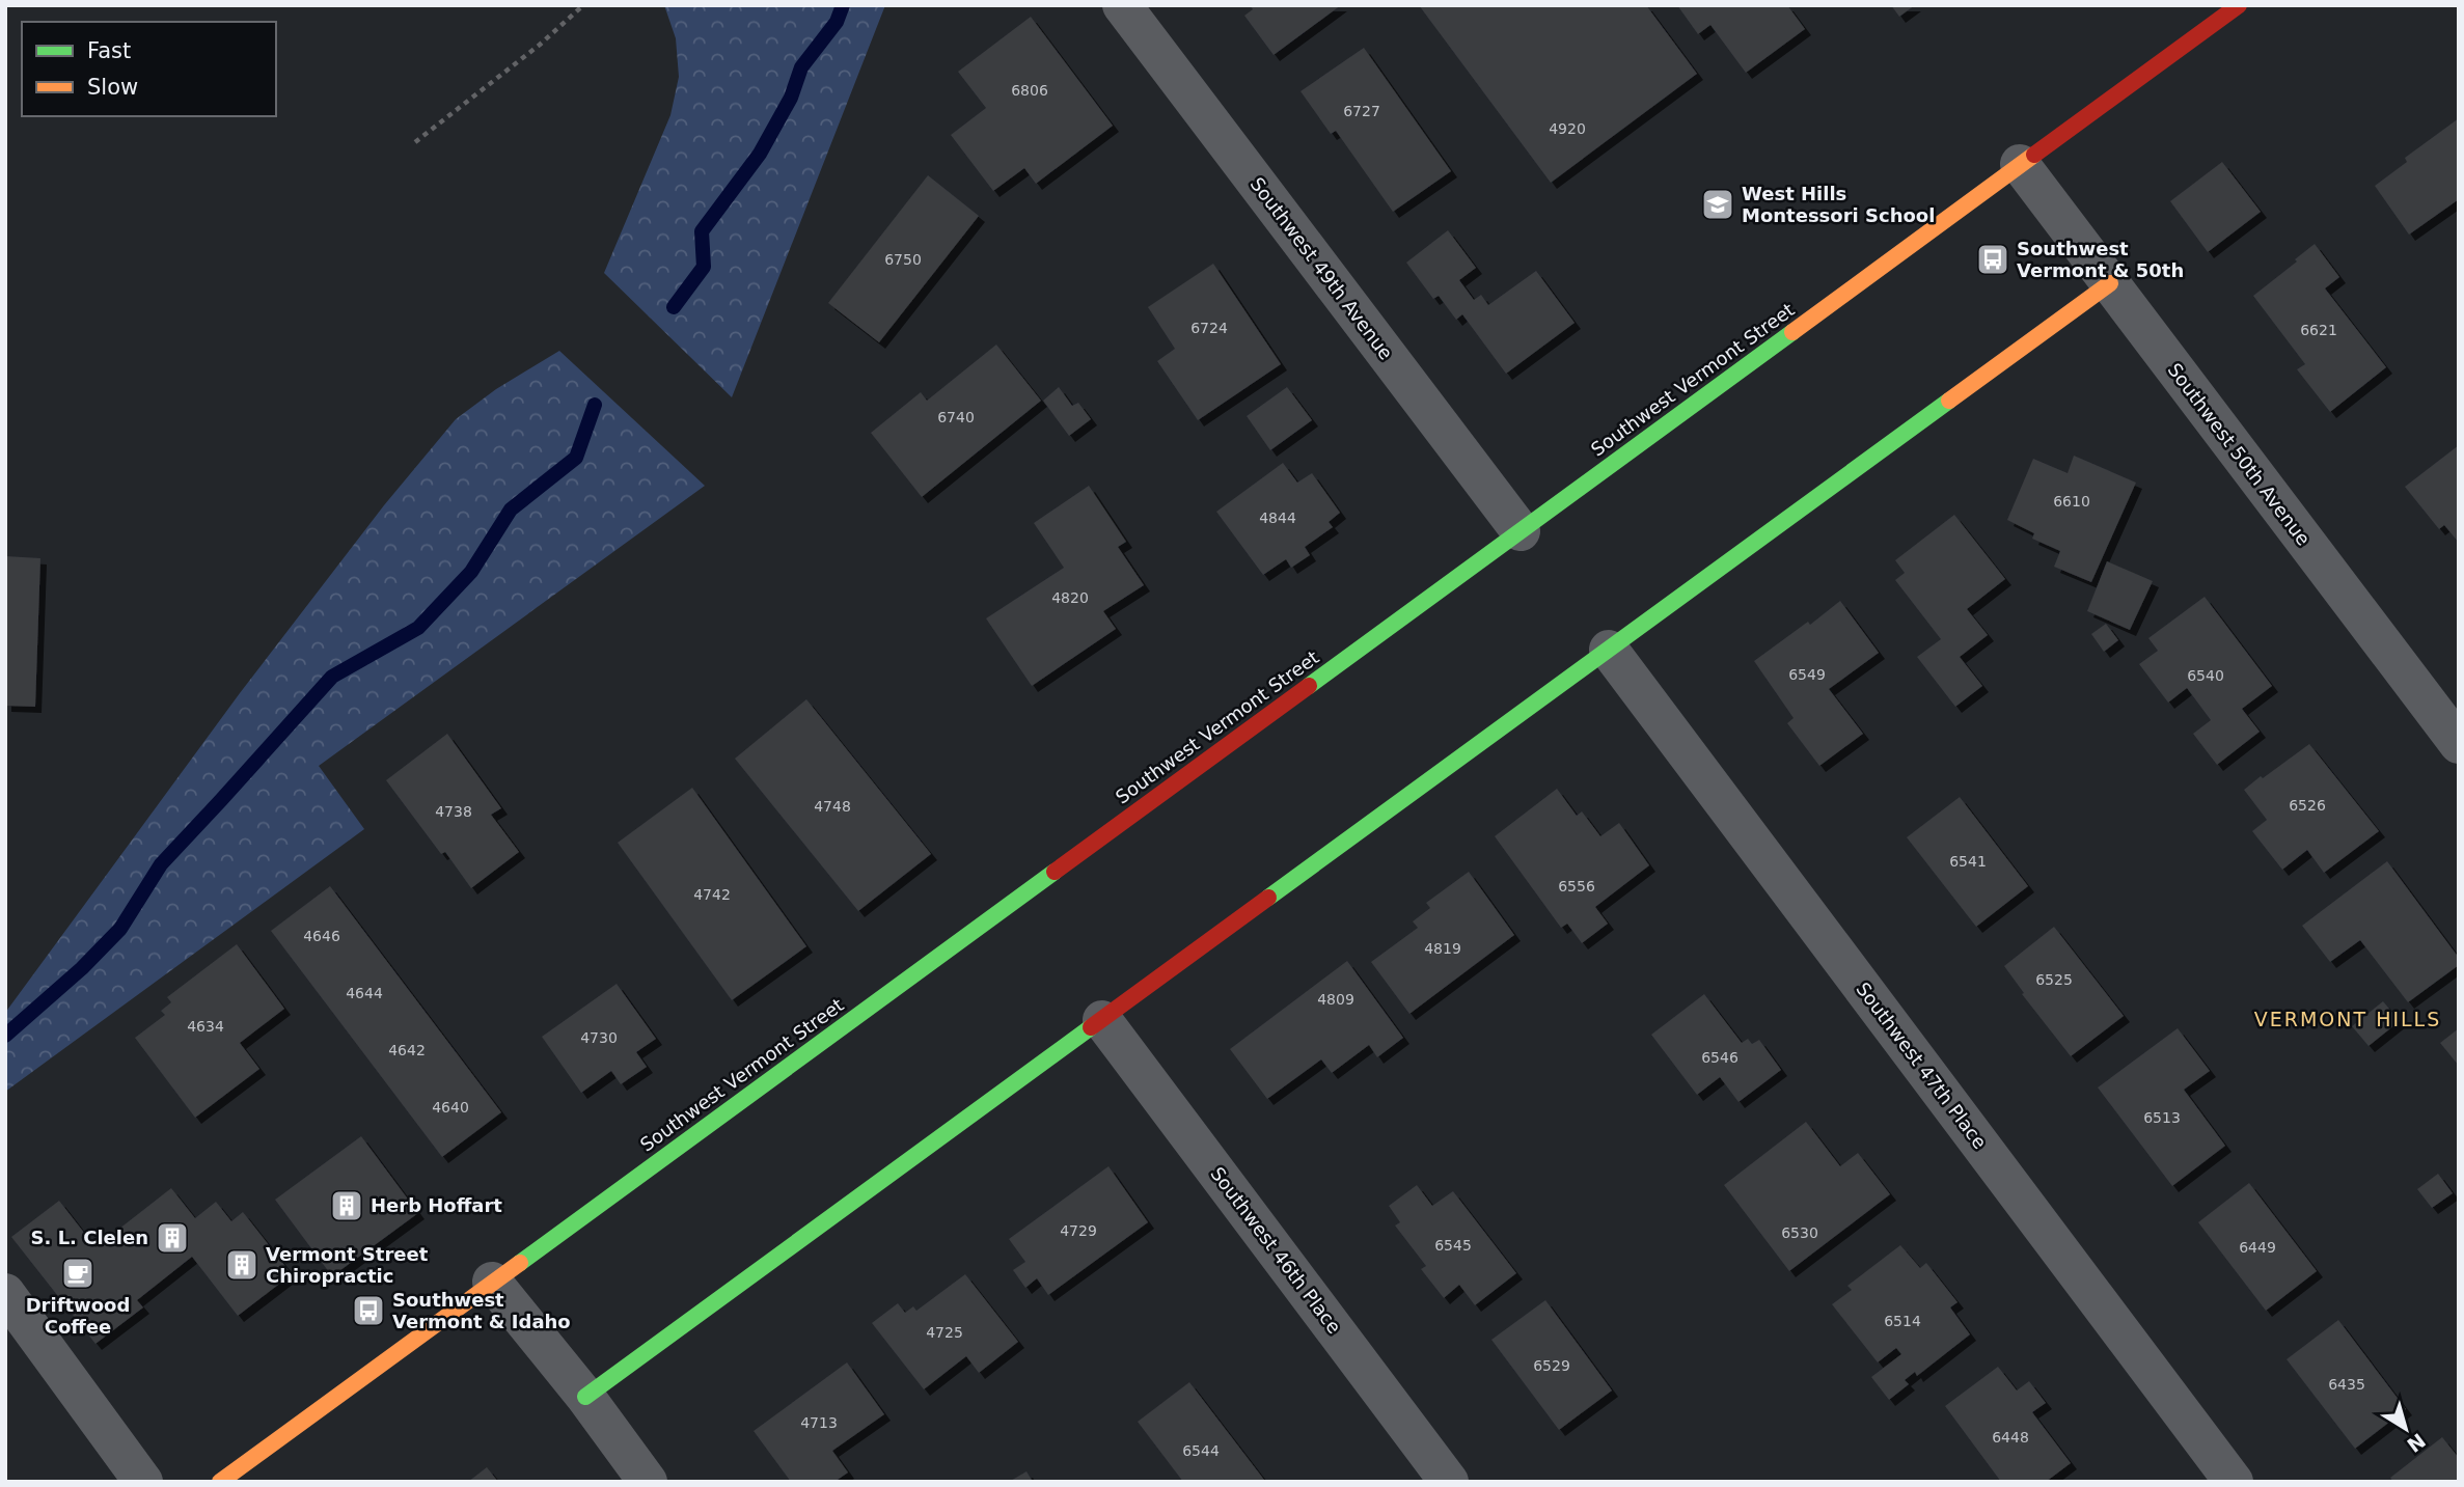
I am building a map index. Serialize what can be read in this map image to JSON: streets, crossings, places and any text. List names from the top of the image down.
{
  "streets": {
    "main road": ["Southwest Vermont Street"],
    "street": [
      "Southwest 49th Avenue",
      "Southwest 50th Avenue",
      "Southwest 47th Place",
      "Southwest 46th Place"
    ]
  },
  "crossings": [
    ["Southwest 49th Avenue", "Southwest Vermont Street"],
    ["Southwest Vermont Street", "Southwest 50th Avenue"]
  ],
  "districts": ["VERMONT HILLS"],
  "places": {
    "school or university": ["West Hills Montessori School"],
    "bus stop": ["Southwest Vermont & 50th", "Southwest Vermont & Idaho"],
    "building": ["Herb Hoffart", "S. L. Clelen", "Vermont Street Chiropractic"],
    "cafe": ["Driftwood Coffee"]
  },
  "house_numbers": [
    "6806",
    "6727",
    "4920",
    "6750",
    "6724",
    "6621",
    "6740",
    "6610",
    "4844",
    "4820",
    "6549",
    "6540",
    "6526",
    "4748",
    "4738",
    "6541",
    "6556",
    "4742",
    "4646",
    "4819",
    "6525",
    "4644",
    "4809",
    "4634",
    "4730",
    "4642",
    "6546",
    "4640",
    "6513",
    "4729",
    "6530",
    "6545",
    "6449",
    "6514",
    "4725",
    "6529",
    "6435",
    "4713",
    "6448",
    "6544"
  ],
  "legend": ["Fast", "Slow"],
  "north": "bottom right"
}
